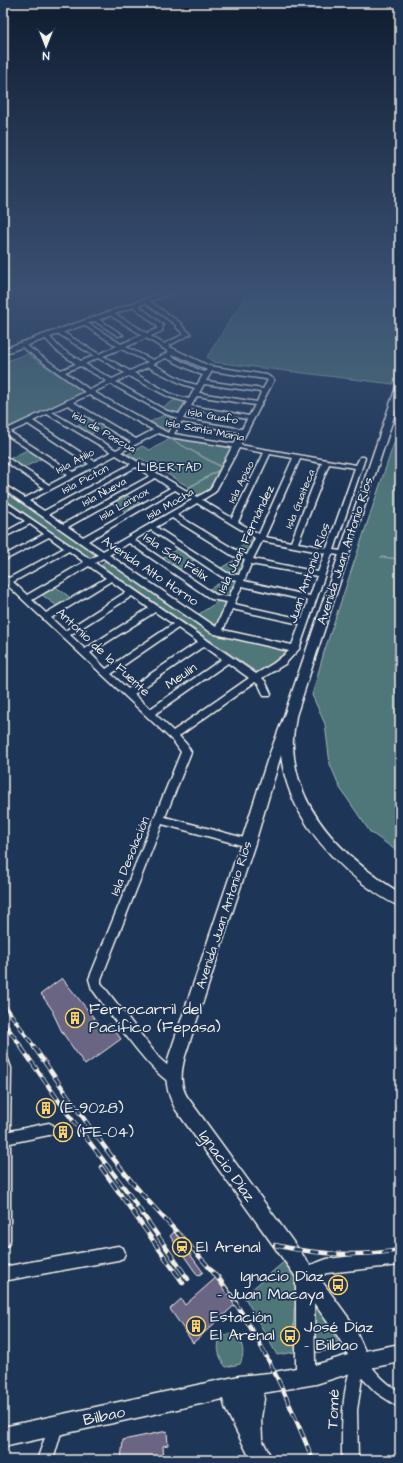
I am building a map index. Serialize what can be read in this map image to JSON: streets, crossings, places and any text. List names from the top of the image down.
{
  "streets": {
    "main road": ["Avenida Juan Antonio Ríos", "Ignacio Díaz", "Bilbao"],
    "street": [
      "Isla Guafo",
      "Isla Santa María",
      "Isla de Pascua",
      "Isla Atilio",
      "Isla Picton",
      "Isla Apiao",
      "Isla Nueva",
      "Isla Guaiteca",
      "Isla Lennox",
      "Isla Mocha",
      "Isla Juan Fernández",
      "Isla San Félix",
      "Avenida Alto Horno",
      "Juan Antonio Ríos",
      "Antonio de la Fuente",
      "Meulín",
      "Isla Desolación",
      "Tomé"
    ]
  },
  "crossings": [
    ["Isla Guafo", "Isla Mocha"],
    ["Isla Santa María", "Isla Atilio"],
    ["Isla Santa María", "Isla Apiao"],
    ["Isla Santa María", "Isla Guaiteca"],
    ["Isla Santa María", "Isla Mocha"],
    ["Isla Santa María", "Isla Juan Fernández"],
    ["Isla Santa María", "Juan Antonio Ríos"],
    ["Isla de Pascua", "Isla Atilio"],
    ["Isla de Pascua", "Isla Picton"],
    ["Isla de Pascua", "Isla Apiao"],
    ["Isla de Pascua", "Isla Nueva"],
    ["Isla de Pascua", "Isla Guaiteca"],
    ["Isla de Pascua", "Isla Lennox"],
    ["Isla de Pascua", "Isla Mocha"],
    ["Isla de Pascua", "Isla Juan Fernández"],
    ["Isla de Pascua", "Avenida Juan Antonio Ríos"],
    ["Isla de Pascua", "Juan Antonio Ríos"],
    ["Isla Atilio", "Avenida Alto Horno"],
    ["Isla Picton", "Avenida Alto Horno"],
    ["Isla Nueva", "Avenida Alto Horno"],
    ["Isla Lennox", "Avenida Alto Horno"],
    ["Isla Mocha", "Isla San Félix"],
    ["Isla Mocha", "Avenida Alto Horno"],
    ["Isla Mocha", "Antonio de la Fuente"],
    ["Isla Juan Fernández", "Isla San Félix"],
    ["Isla Juan Fernández", "Avenida Alto Horno"],
    ["Avenida Juan Antonio Ríos", "Isla Desolación"],
    ["Avenida Juan Antonio Ríos", "Ignacio Díaz"],
    ["Isla San Félix", "Juan Antonio Ríos"],
    ["Avenida Alto Horno", "Juan Antonio Ríos"],
    ["Avenida Alto Horno", "Meulín"],
    ["Antonio de la Fuente", "Meulín"],
    ["Antonio de la Fuente", "Isla Desolación"],
    ["Isla Desolación", "Ignacio Díaz"],
    ["Ignacio Díaz", "Tomé"]
  ],
  "districts": ["LIBERTAD"],
  "places": {
    "building": [
      "Ferrocarril del Pacífico (Fepasa)",
      "(E-9028)",
      "(FE-04)",
      "Estación El Arenal"
    ],
    "station": ["El Arenal"],
    "bus stop": ["Ignacio Diaz - Juan Macaya", "José Díaz - Bilbao"]
  },
  "north": "bottom"
}
